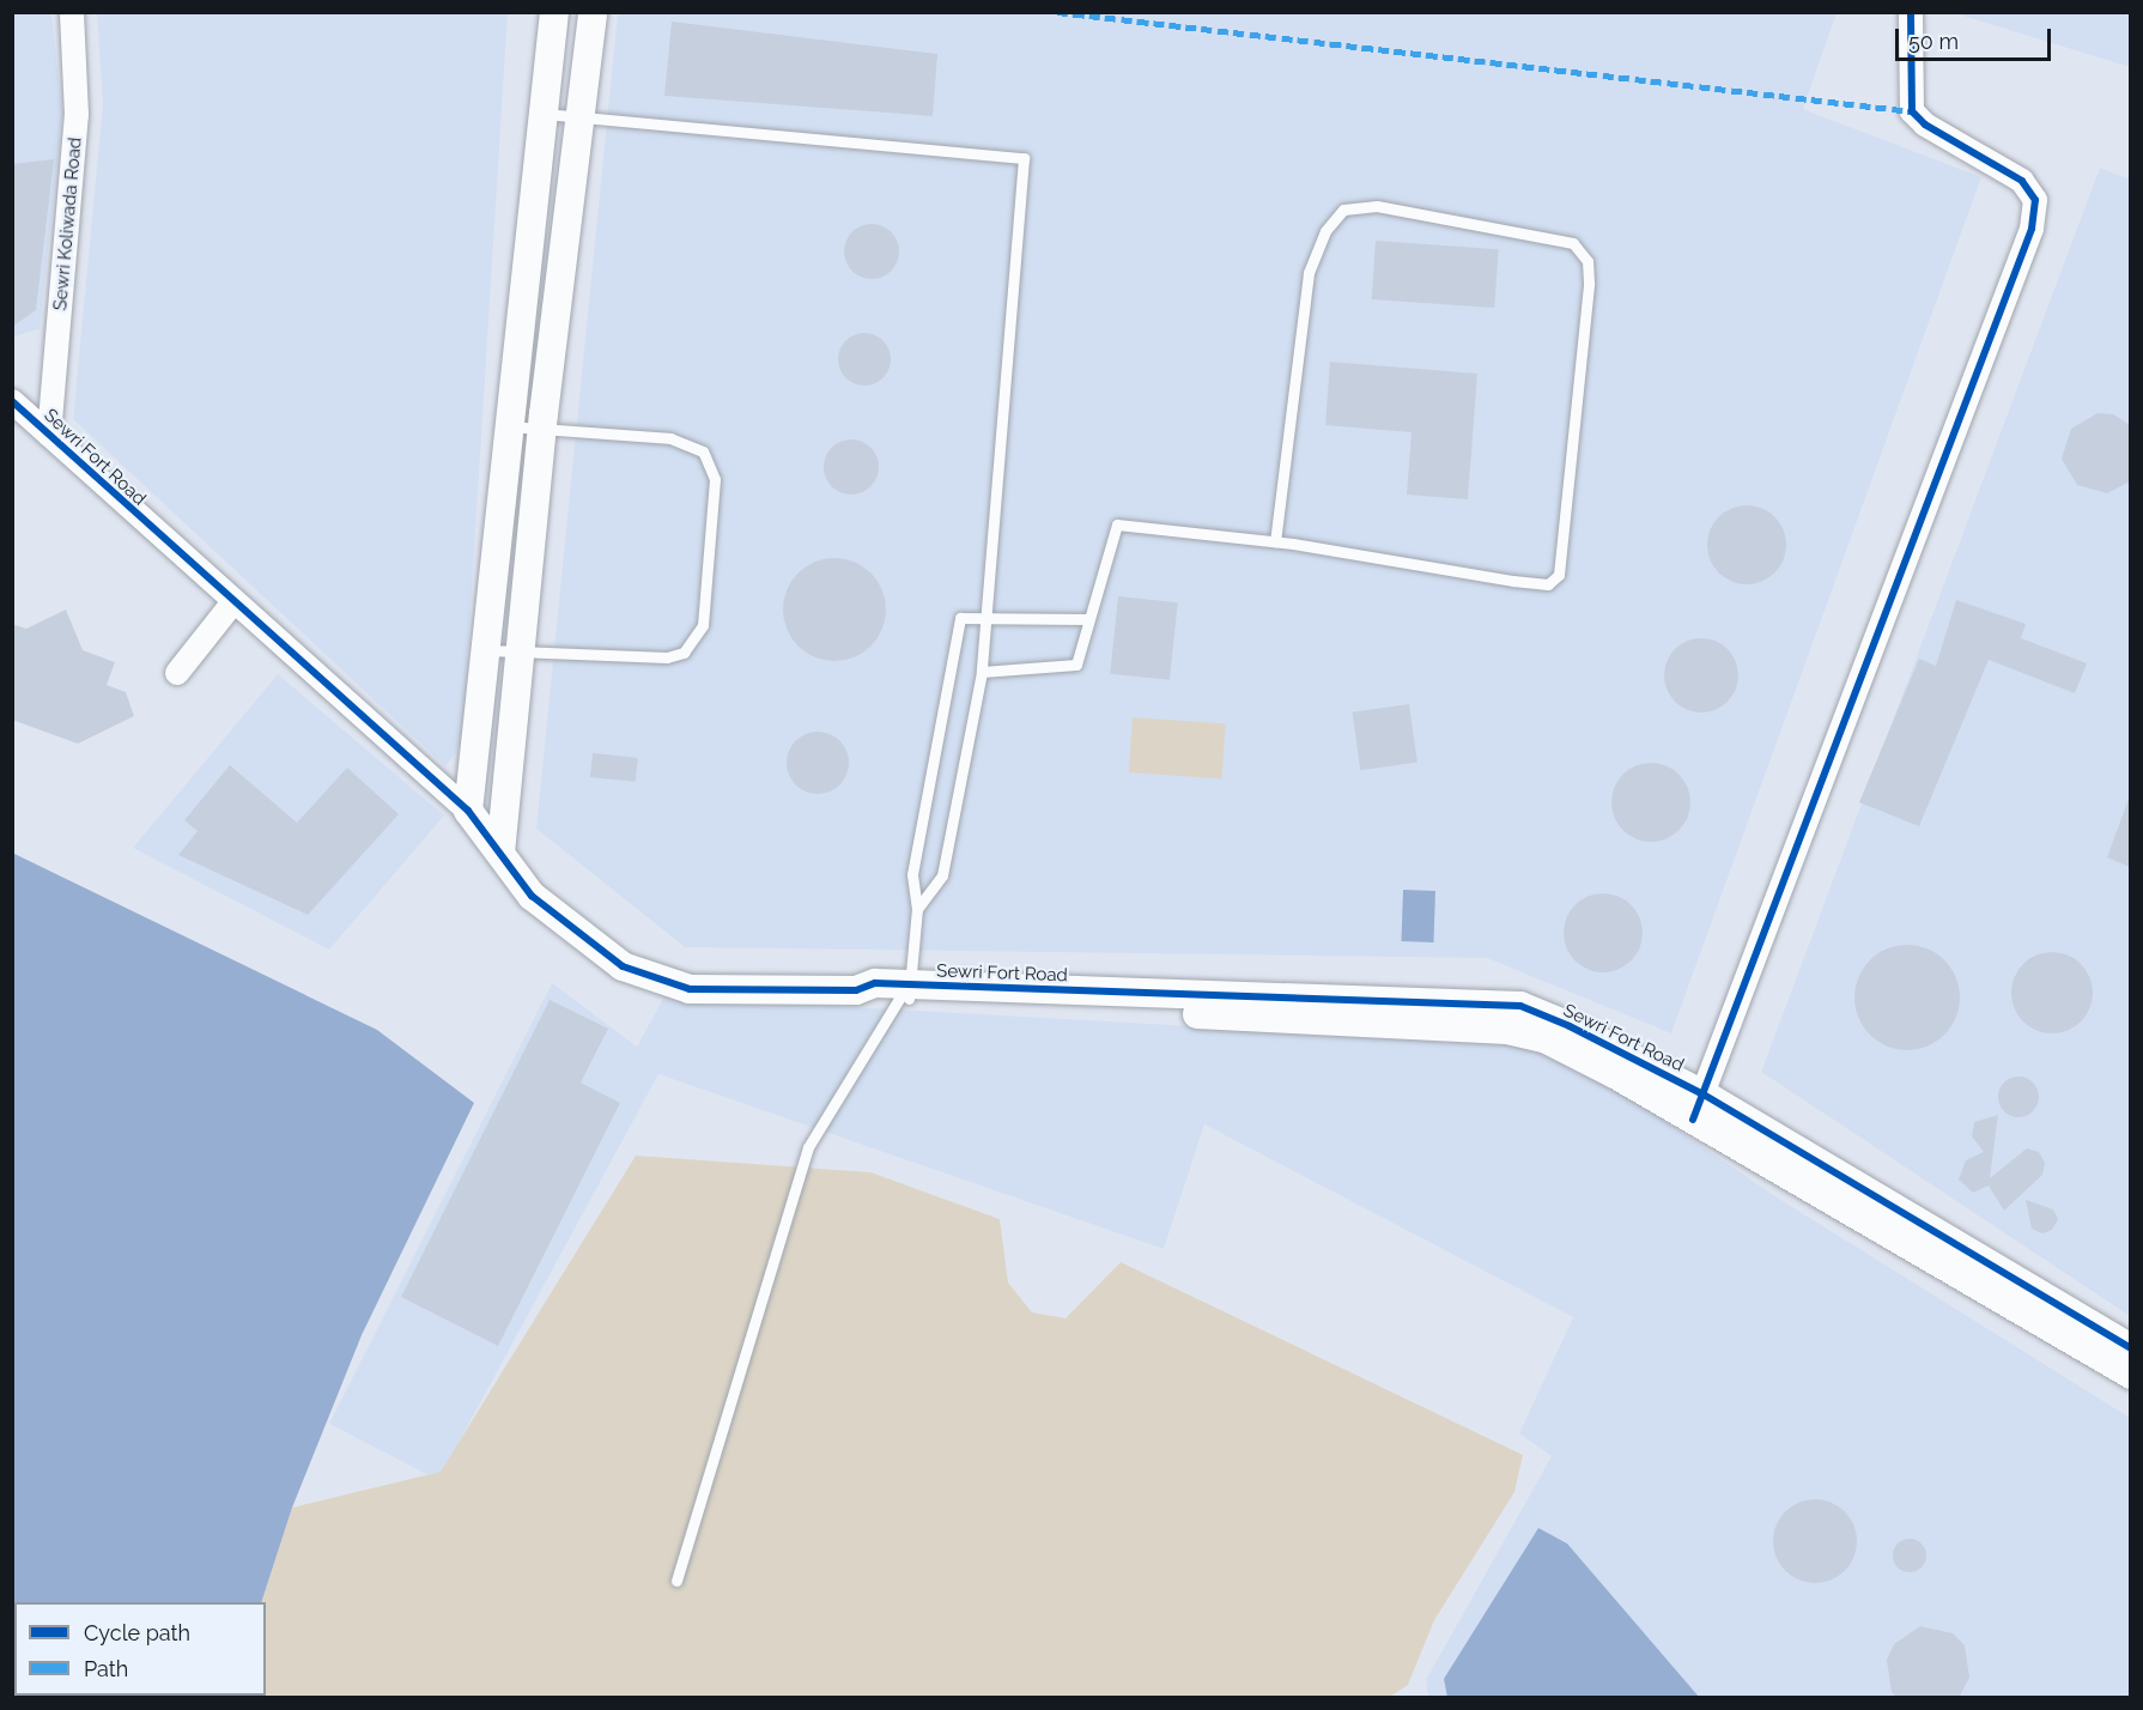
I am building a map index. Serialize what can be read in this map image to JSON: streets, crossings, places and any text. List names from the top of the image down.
{
  "streets": {
    "street": ["Sewri Koliwada Road", "Sewri Fort Road"]
  },
  "crossings": [
    ["Sewri Koliwada Road", "Sewri Fort Road"]
  ],
  "legend": ["Cycle path", "Path"],
  "scale_bar": "50 m"
}
